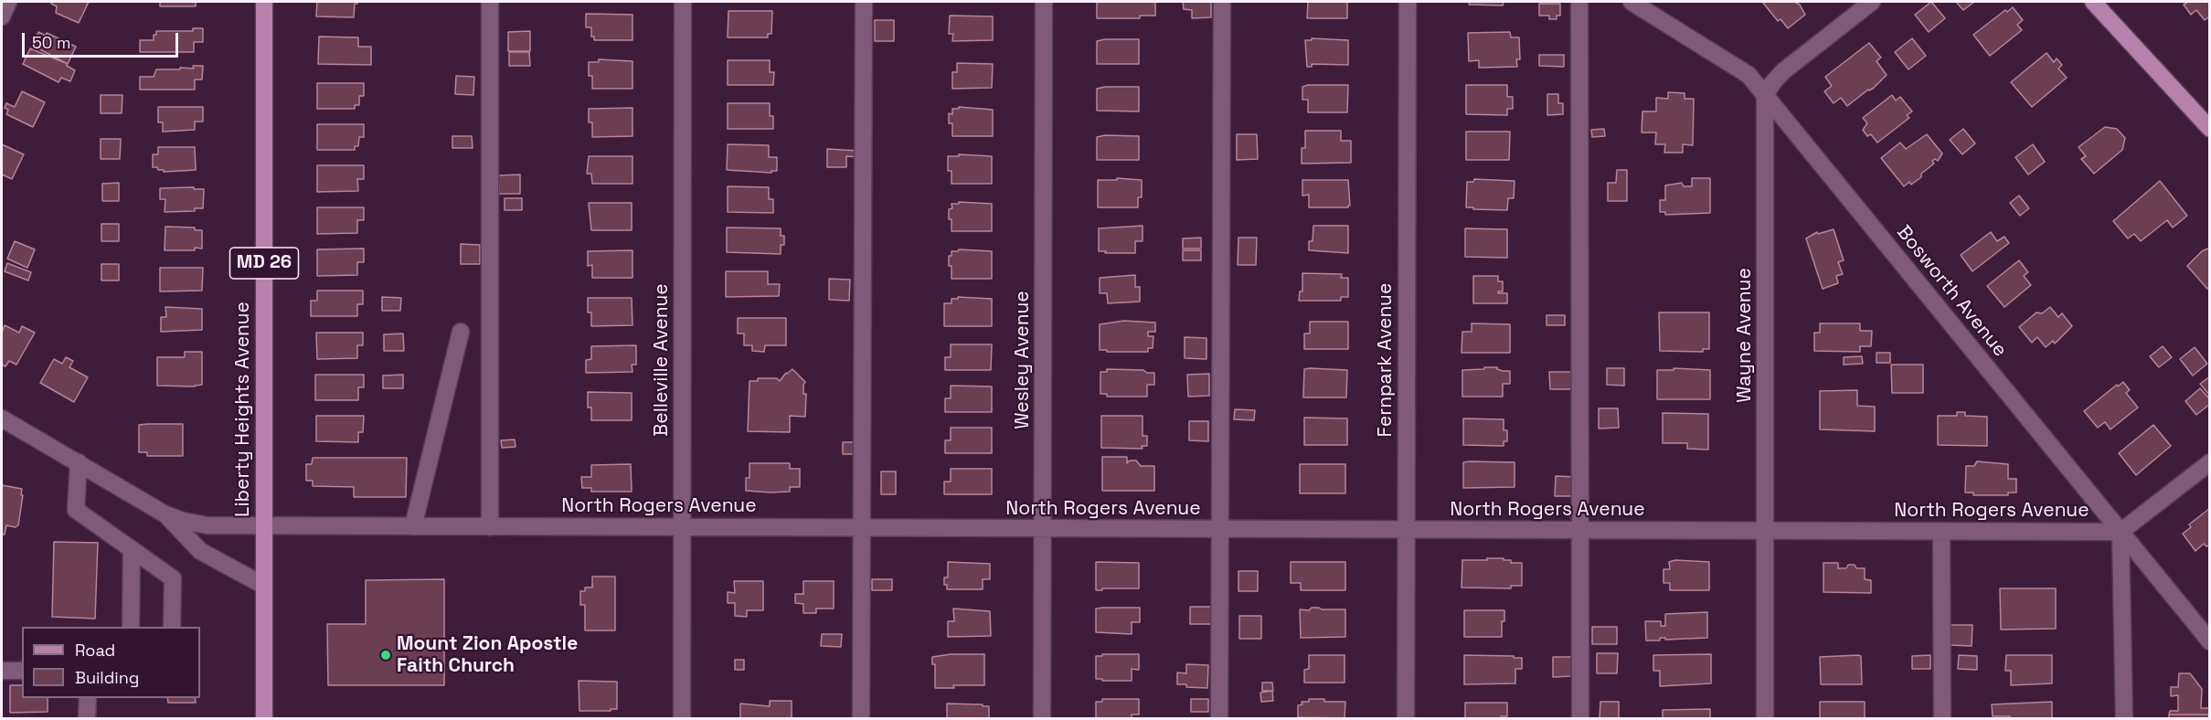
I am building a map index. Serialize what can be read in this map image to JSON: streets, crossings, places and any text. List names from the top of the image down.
{
  "streets": {
    "main road": ["MD 26", "Liberty Heights Avenue"],
    "street": [
      "Bosworth Avenue",
      "Wayne Avenue",
      "Belleville Avenue",
      "Wesley Avenue",
      "Fernpark Avenue",
      "North Rogers Avenue"
    ]
  },
  "crossings": [
    ["Bosworth Avenue", "Wayne Avenue"],
    ["Bosworth Avenue", "North Rogers Avenue"],
    ["Wayne Avenue", "North Rogers Avenue"],
    ["Belleville Avenue", "North Rogers Avenue"],
    ["Wesley Avenue", "North Rogers Avenue"],
    ["Fernpark Avenue", "North Rogers Avenue"],
    ["Liberty Heights Avenue", "North Rogers Avenue"]
  ],
  "places": ["Mount Zion Apostle Faith Church"],
  "legend": ["Road", "Building"],
  "scale_bar": "50 m"
}
